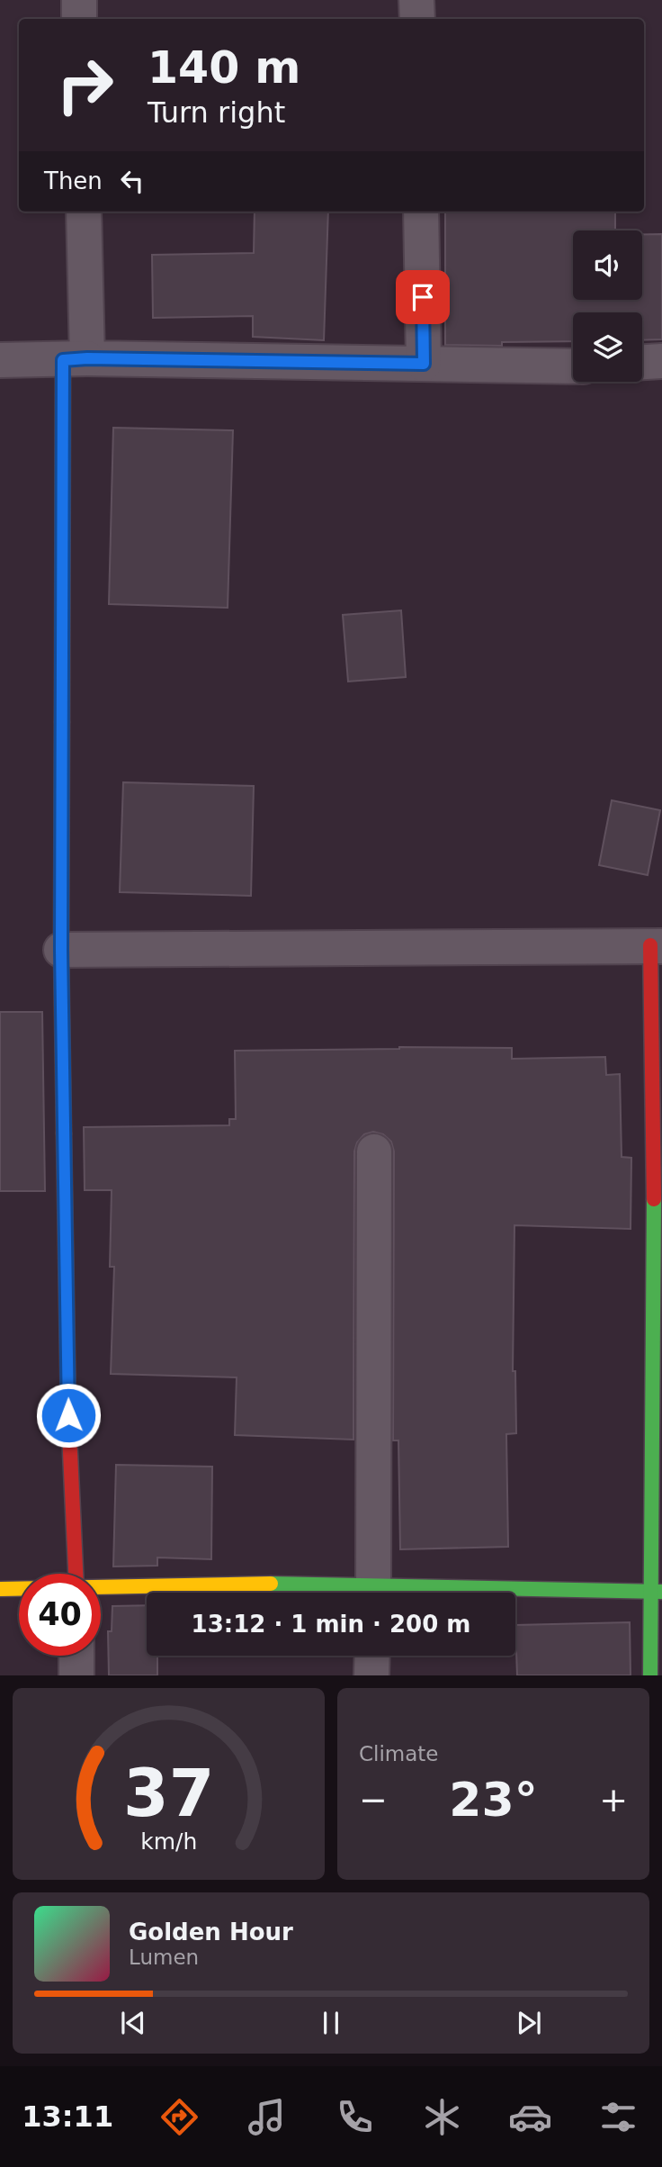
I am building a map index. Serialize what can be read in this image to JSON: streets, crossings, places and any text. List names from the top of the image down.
{
  "page": {
    "turn": ["140 m", "Turn right"],
    "then": "Then",
    "limit": "40",
    "trip": "13:12 · 1 min · 200 m",
    "tile": "Climate",
    "heat": ["−", "23°", "+"],
    "song": ["Golden Hour", "Lumen"],
    "tabs": "13:11",
    "gauge": ["37", "km/h"]
  }
}
